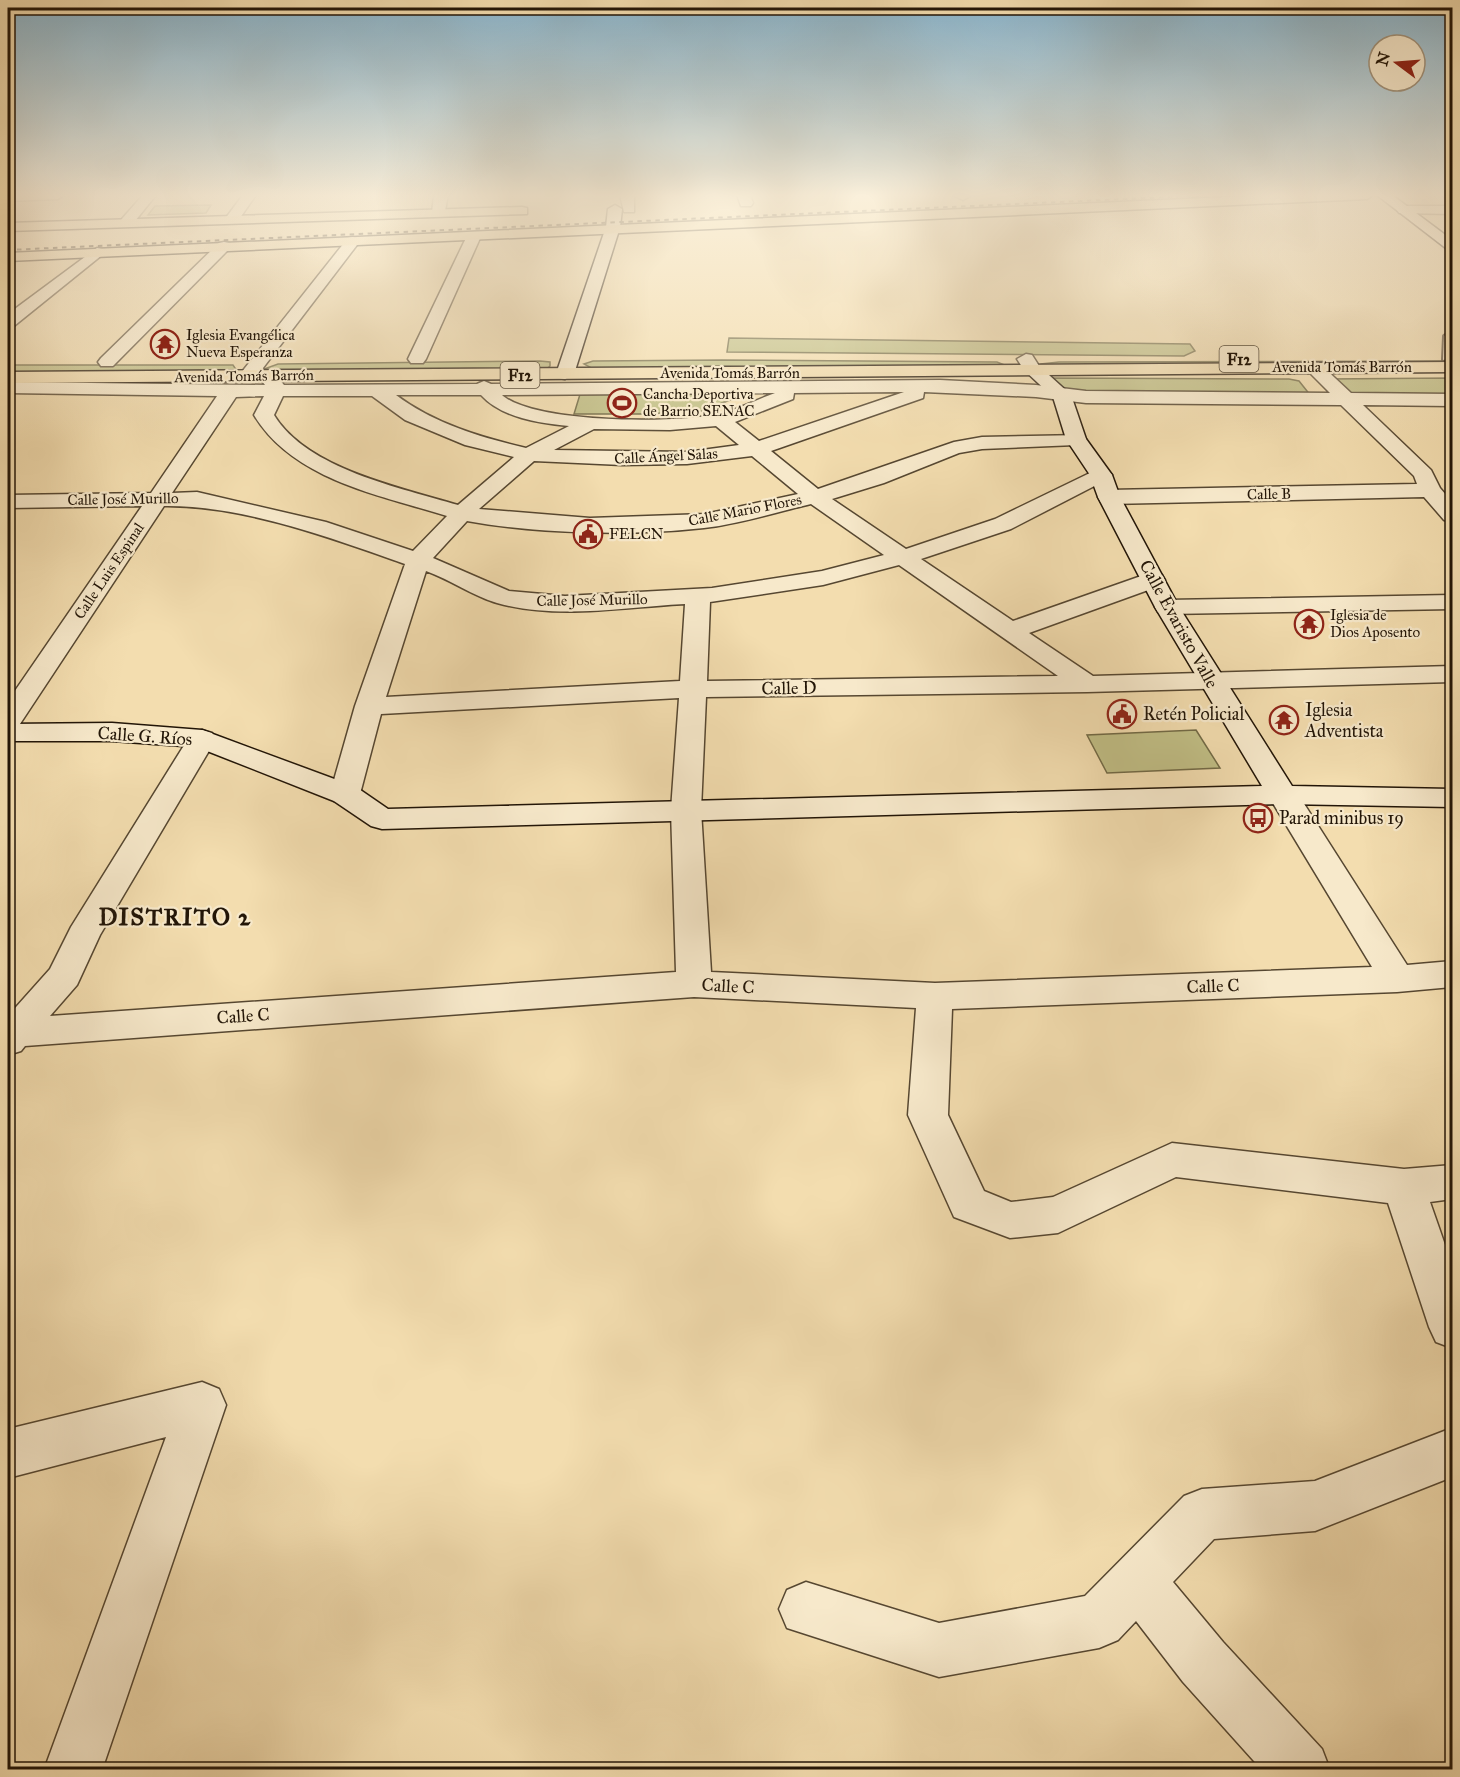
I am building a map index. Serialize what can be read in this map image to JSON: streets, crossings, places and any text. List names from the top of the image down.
{
  "streets": {
    "main road": ["F12", "Avenida Tomás Barrón"],
    "street": [
      "Calle Ángel Salas",
      "Calle B",
      "Calle José Murillo",
      "Calle Mario Flores",
      "Calle Luis Espinal",
      "Calle Evaristo Valle",
      "Calle D",
      "Calle G. Ríos",
      "Calle C"
    ]
  },
  "crossings": [
    ["Avenida Tomás Barrón", "Calle Ángel Salas"],
    ["Avenida Tomás Barrón", "Calle Mario Flores"],
    ["Avenida Tomás Barrón", "Calle Luis Espinal"],
    ["Calle B", "Calle José Murillo"],
    ["Calle B", "Calle Evaristo Valle"],
    ["Calle José Murillo", "Calle Luis Espinal"],
    ["Calle José Murillo", "Calle Evaristo Valle"],
    ["Calle Mario Flores", "Calle Luis Espinal"],
    ["Calle Mario Flores", "Calle Evaristo Valle"],
    ["Calle Evaristo Valle", "Calle D"],
    ["Calle Evaristo Valle", "Calle G. Ríos"],
    ["Calle Evaristo Valle", "Calle C"]
  ],
  "districts": ["DISTRITO 2"],
  "places": {
    "temple": ["Iglesia Evangélica Nueva Esperanza", "Iglesia de Dios Aposento", "Iglesia Adventista"],
    "sports": ["Cancha Deportiva de Barrio SENAC"],
    "public building": ["FELCN", "Retén Policial"],
    "bus stop": ["Parad minibus 19"]
  },
  "north": "left"
}
